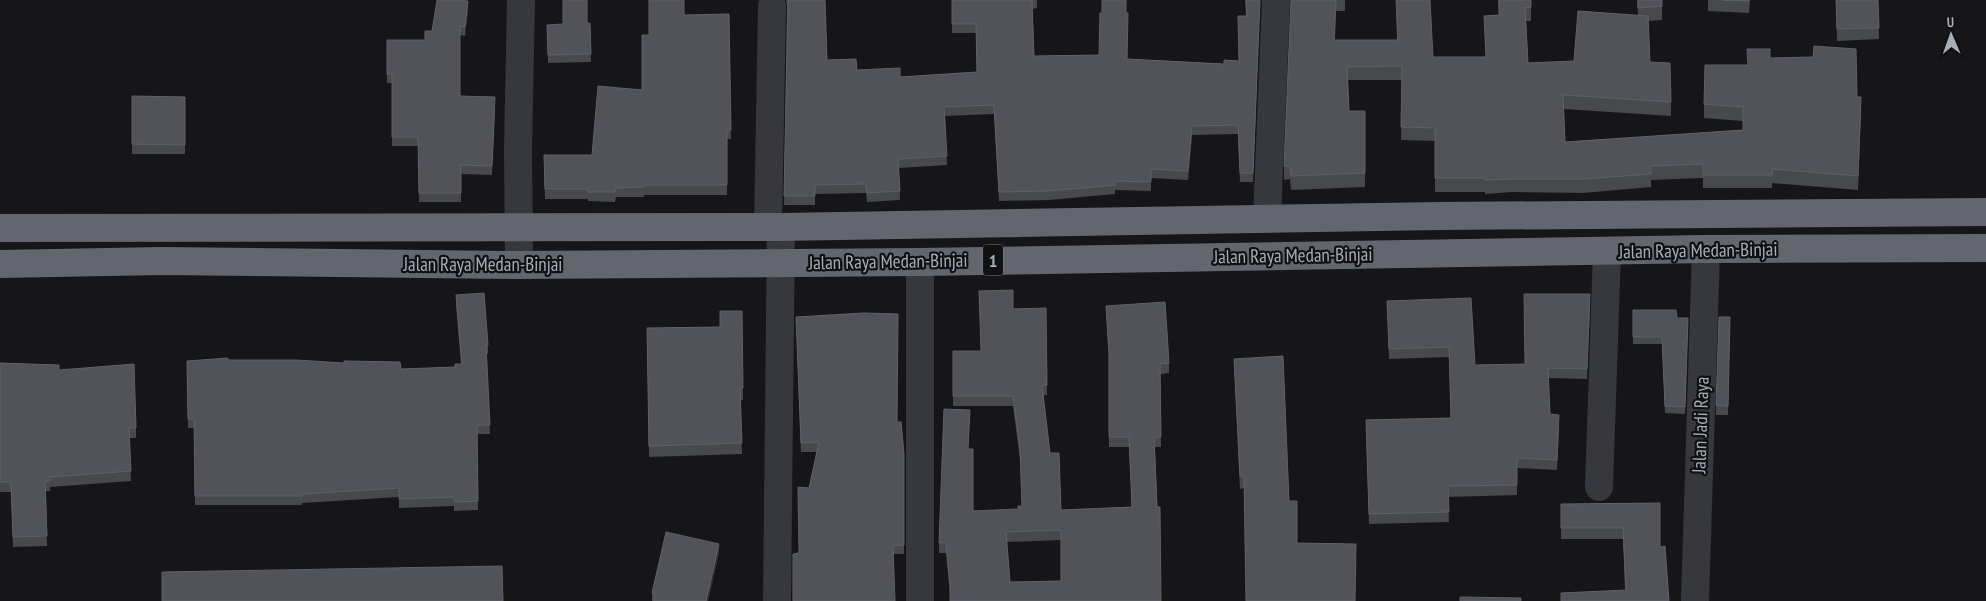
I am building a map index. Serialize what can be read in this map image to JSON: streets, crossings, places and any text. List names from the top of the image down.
{
  "streets": {
    "highway": ["Jalan Raya Medan-Binjai", "1"],
    "street": ["Jalan Jadi Raya"]
  },
  "crossings": [
    ["Jalan Raya Medan-Binjai", "Jalan Jadi Raya"]
  ],
  "north": "top"
}
